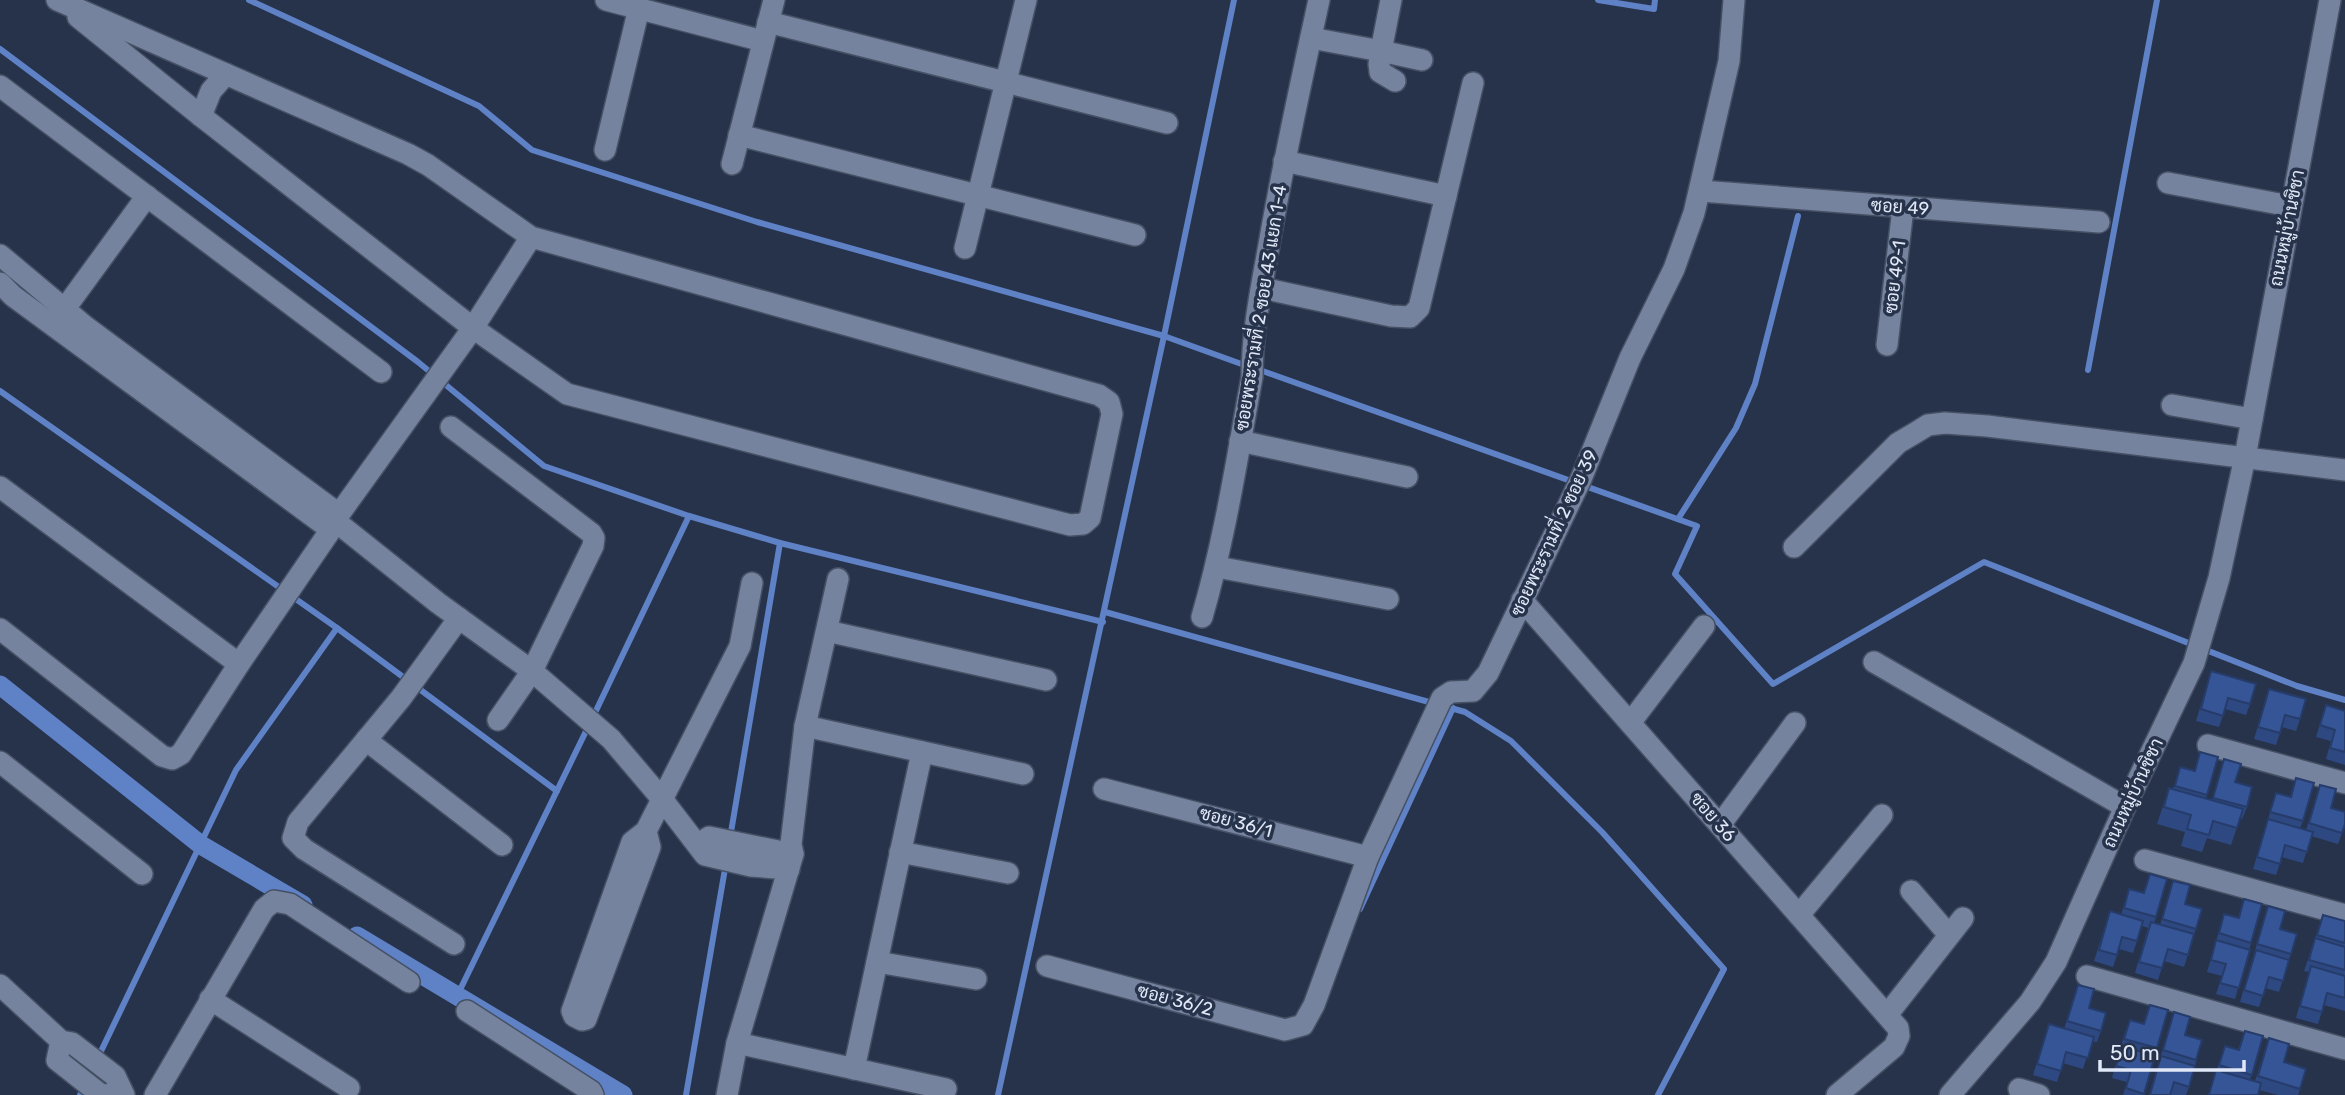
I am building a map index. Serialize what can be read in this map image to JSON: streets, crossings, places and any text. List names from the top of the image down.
{
  "streets": {
    "street": [
      "ซอย 49",
      "ถนนหมู่บ้านชิชา",
      "ซอย 49-1",
      "ซอยพระรามที่ 2 ซอย 43 แยก 1-4",
      "ซอยพระรามที่ 2 ซอย 39",
      "ซอย 36",
      "ซอย 36/1",
      "ซอย 36/2"
    ]
  },
  "crossings": [
    ["ซอย 49", "ซอย 49-1"],
    ["ซอย 49", "ซอยพระรามที่ 2 ซอย 39"],
    ["ซอยพระรามที่ 2 ซอย 39", "ซอย 36"],
    ["ซอยพระรามที่ 2 ซอย 39", "ซอย 36/1"],
    ["ซอยพระรามที่ 2 ซอย 39", "ซอย 36/2"]
  ],
  "scale_bar": "50 m"
}
